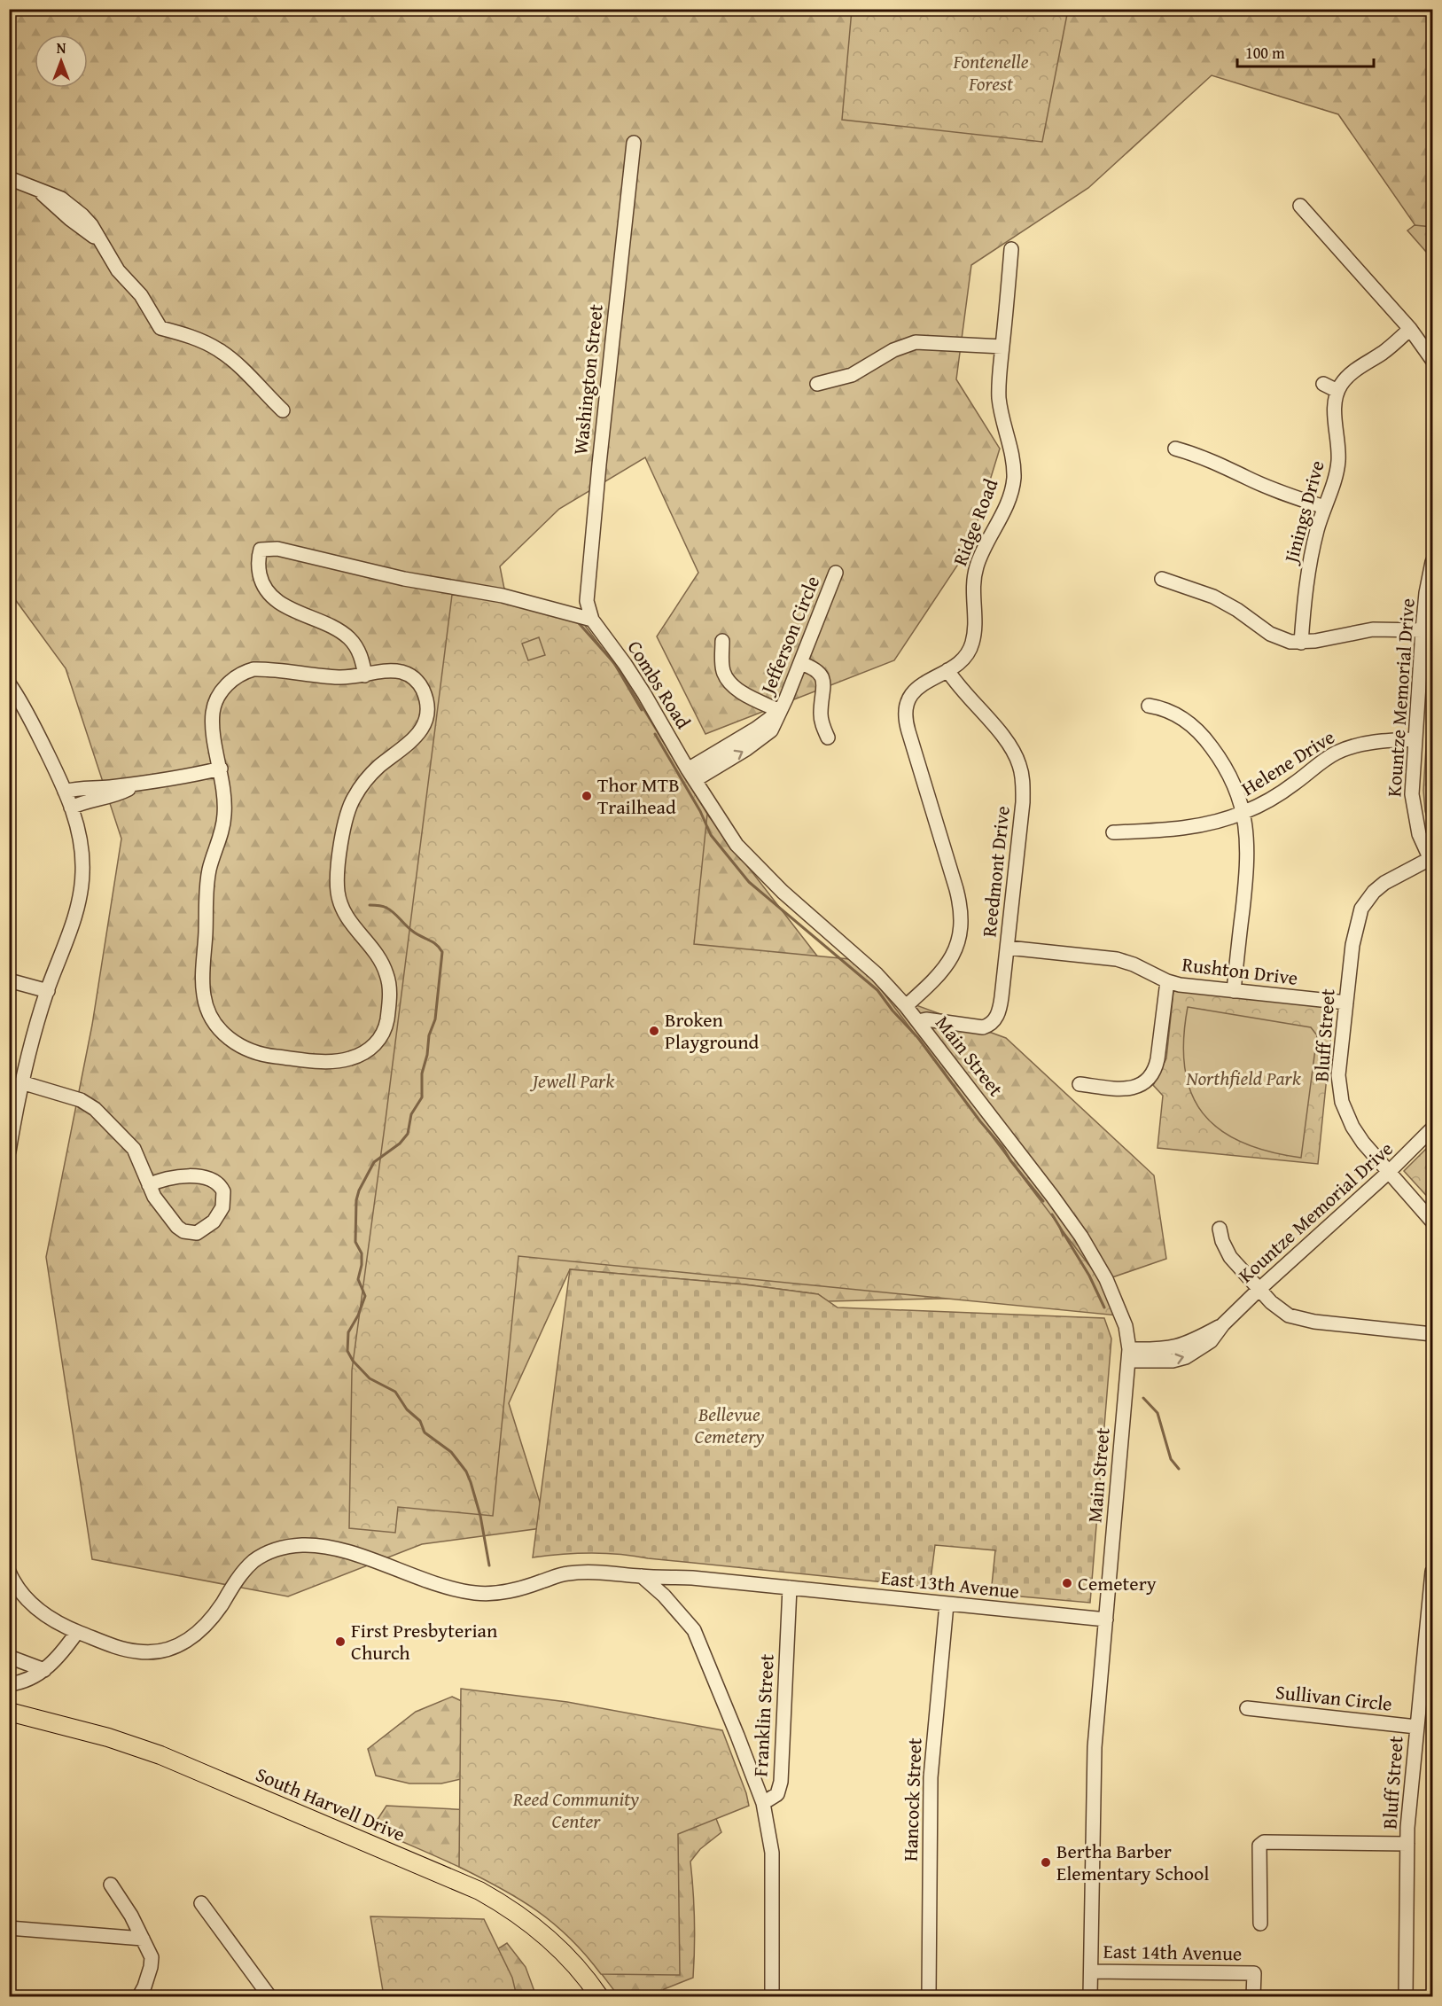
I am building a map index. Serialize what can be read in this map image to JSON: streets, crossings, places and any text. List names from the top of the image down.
{
  "streets": {
    "main road": ["South Harvell Drive"],
    "street": [
      "Washington Street",
      "Jinings Drive",
      "Ridge Road",
      "Jefferson Circle",
      "Combs Road",
      "Kountze Memorial Drive",
      "Helene Drive",
      "Reedmont Drive",
      "Rushton Drive",
      "Bluff Street",
      "Main Street",
      "East 13th Avenue",
      "Sullivan Circle",
      "Franklin Street",
      "Hancock Street",
      "East 14th Avenue"
    ]
  },
  "crossings": [
    ["Washington Street", "Combs Road"],
    ["Ridge Road", "Combs Road"],
    ["Ridge Road", "Reedmont Drive"],
    ["Jefferson Circle", "Combs Road"],
    ["Combs Road", "Reedmont Drive"],
    ["Combs Road", "Main Street"],
    ["Kountze Memorial Drive", "Helene Drive"],
    ["Kountze Memorial Drive", "Bluff Street"],
    ["Kountze Memorial Drive", "Main Street"],
    ["Reedmont Drive", "Rushton Drive"],
    ["Reedmont Drive", "Main Street"],
    ["Rushton Drive", "Bluff Street"],
    ["Bluff Street", "Sullivan Circle"],
    ["Main Street", "East 13th Avenue"],
    ["Main Street", "East 14th Avenue"],
    ["East 13th Avenue", "Franklin Street"],
    ["East 13th Avenue", "Hancock Street"]
  ],
  "parks": [
    "Fontenelle Forest",
    "Northfield Park",
    "Jewell Park",
    "Bellevue Cemetery",
    "Reed Community Center"
  ],
  "places": [
    "Thor MTB Trailhead",
    "Broken Playground",
    "Cemetery",
    "First Presbyterian Church",
    "Bertha Barber Elementary School"
  ],
  "scale_bar": "100 m",
  "north": "top"
}
